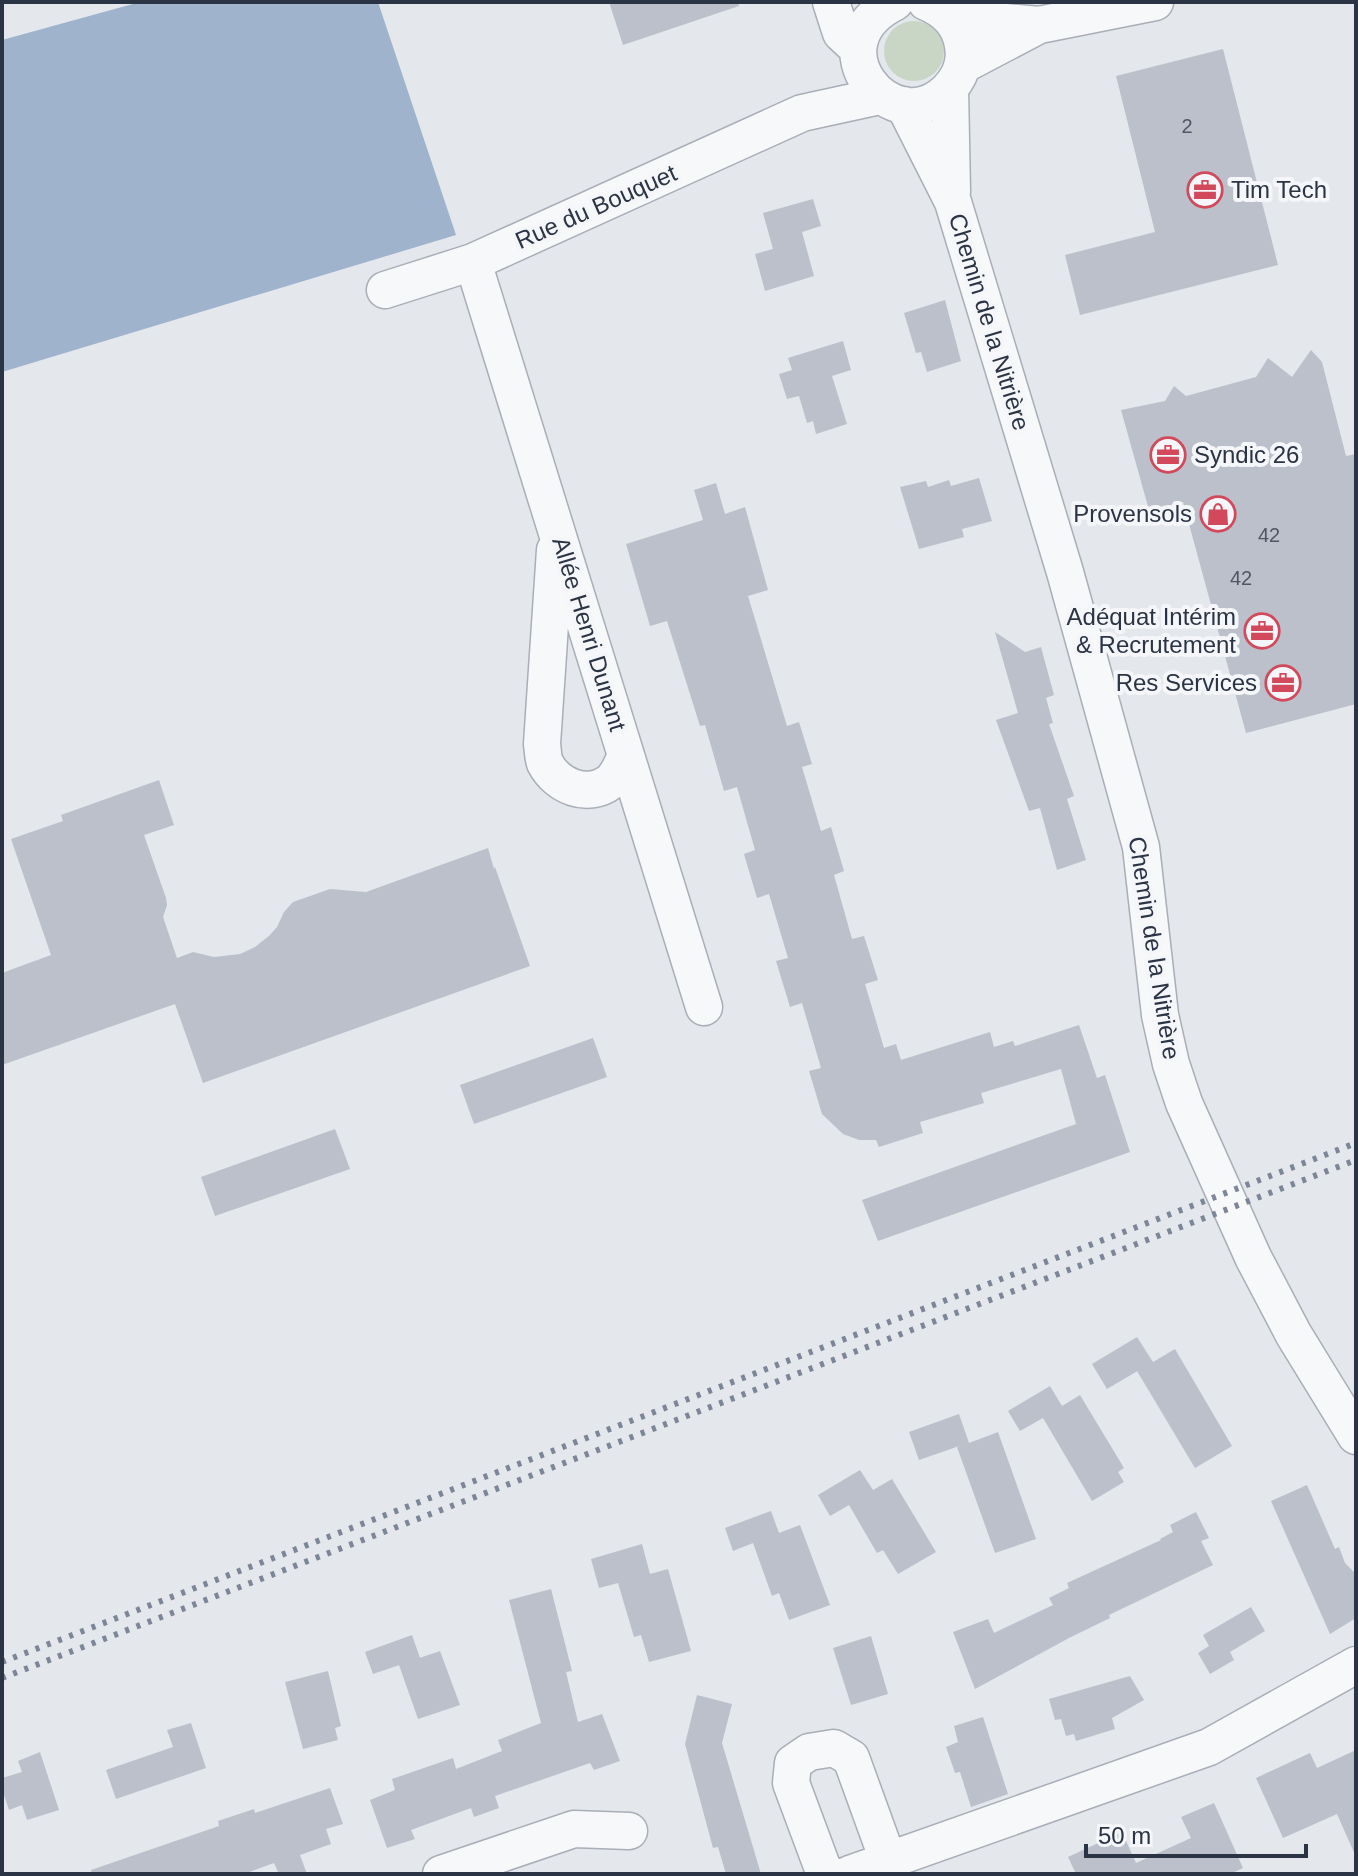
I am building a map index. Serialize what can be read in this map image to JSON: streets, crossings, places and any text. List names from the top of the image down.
{
  "streets": {
    "street": ["Rue du Bouquet", "Chemin de la Nitrière", "Allée Henri Dunant"]
  },
  "crossings": [
    ["Rue du Bouquet", "Chemin de la Nitrière"],
    ["Rue du Bouquet", "Allée Henri Dunant"]
  ],
  "places": {
    "office": [
      "Tim Tech",
      "Syndic 26",
      "Adéquat Intérim & Recrutement",
      "Res Services"
    ],
    "shop": ["Provensols"]
  },
  "house_numbers": ["2", "42", "42"],
  "scale_bar": "50 m"
}
